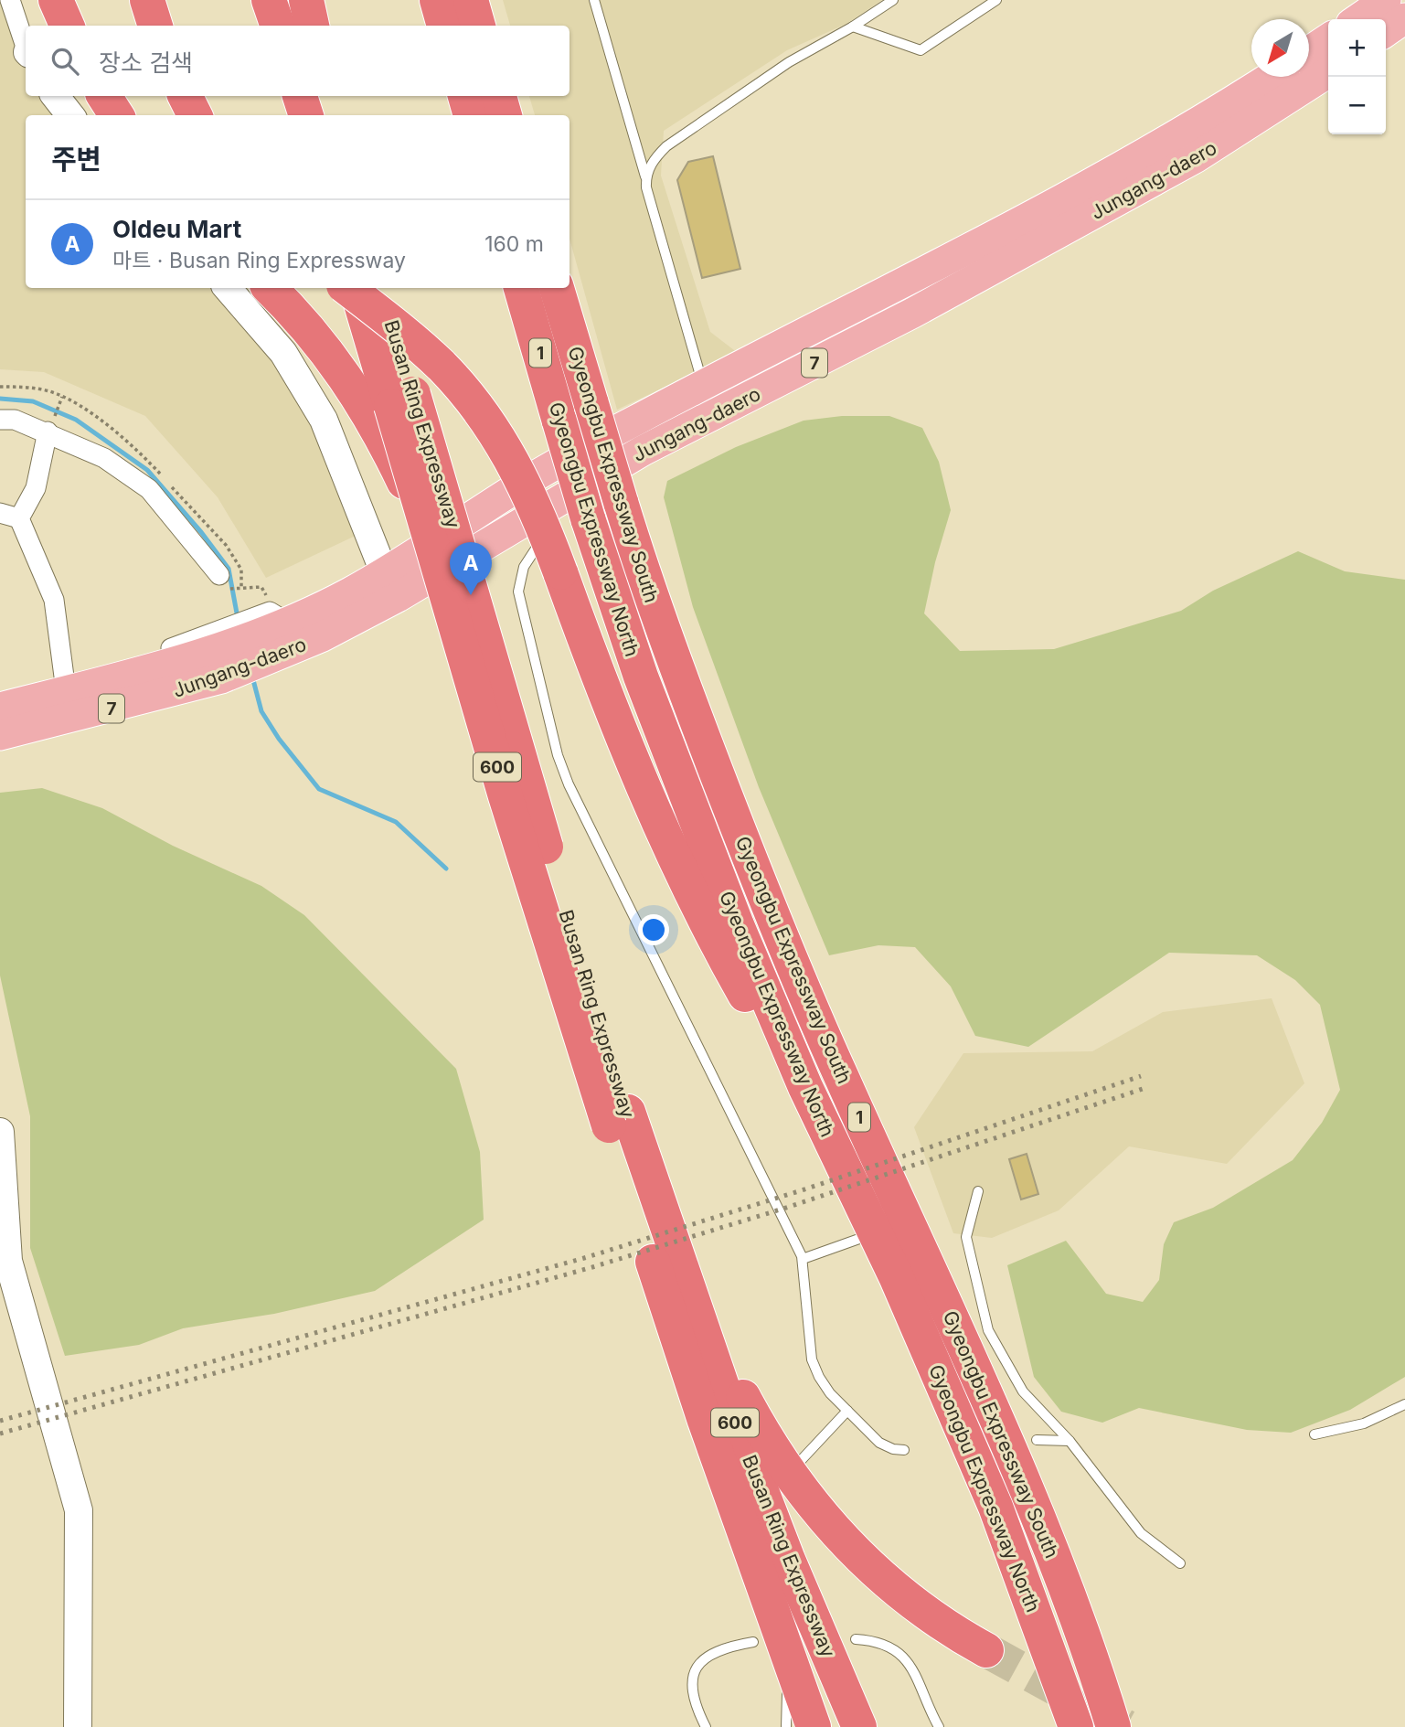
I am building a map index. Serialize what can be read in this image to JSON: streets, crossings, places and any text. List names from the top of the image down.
{
  "streets": {
    "highway": [
      "1",
      "Busan Ring Expressway",
      "Gyeongbu Expressway South",
      "Gyeongbu Expressway North",
      "600"
    ],
    "main road": ["Jungang-daero", "7"]
  },
  "crossings": [
    ["Jungang-daero", "Gyeongbu Expressway South"]
  ],
  "north": "bottom left",
  "page": {
    "map_buttons": ["+", "−"],
    "search": "장소 검색",
    "heading": "주변",
    "list": [
      {
        "mark": "A",
        "name": "Oldeu Mart",
        "note": "마트 · Busan Ring Expressway",
        "value": "160 m"
      }
    ],
    "pins": "A"
  }
}
